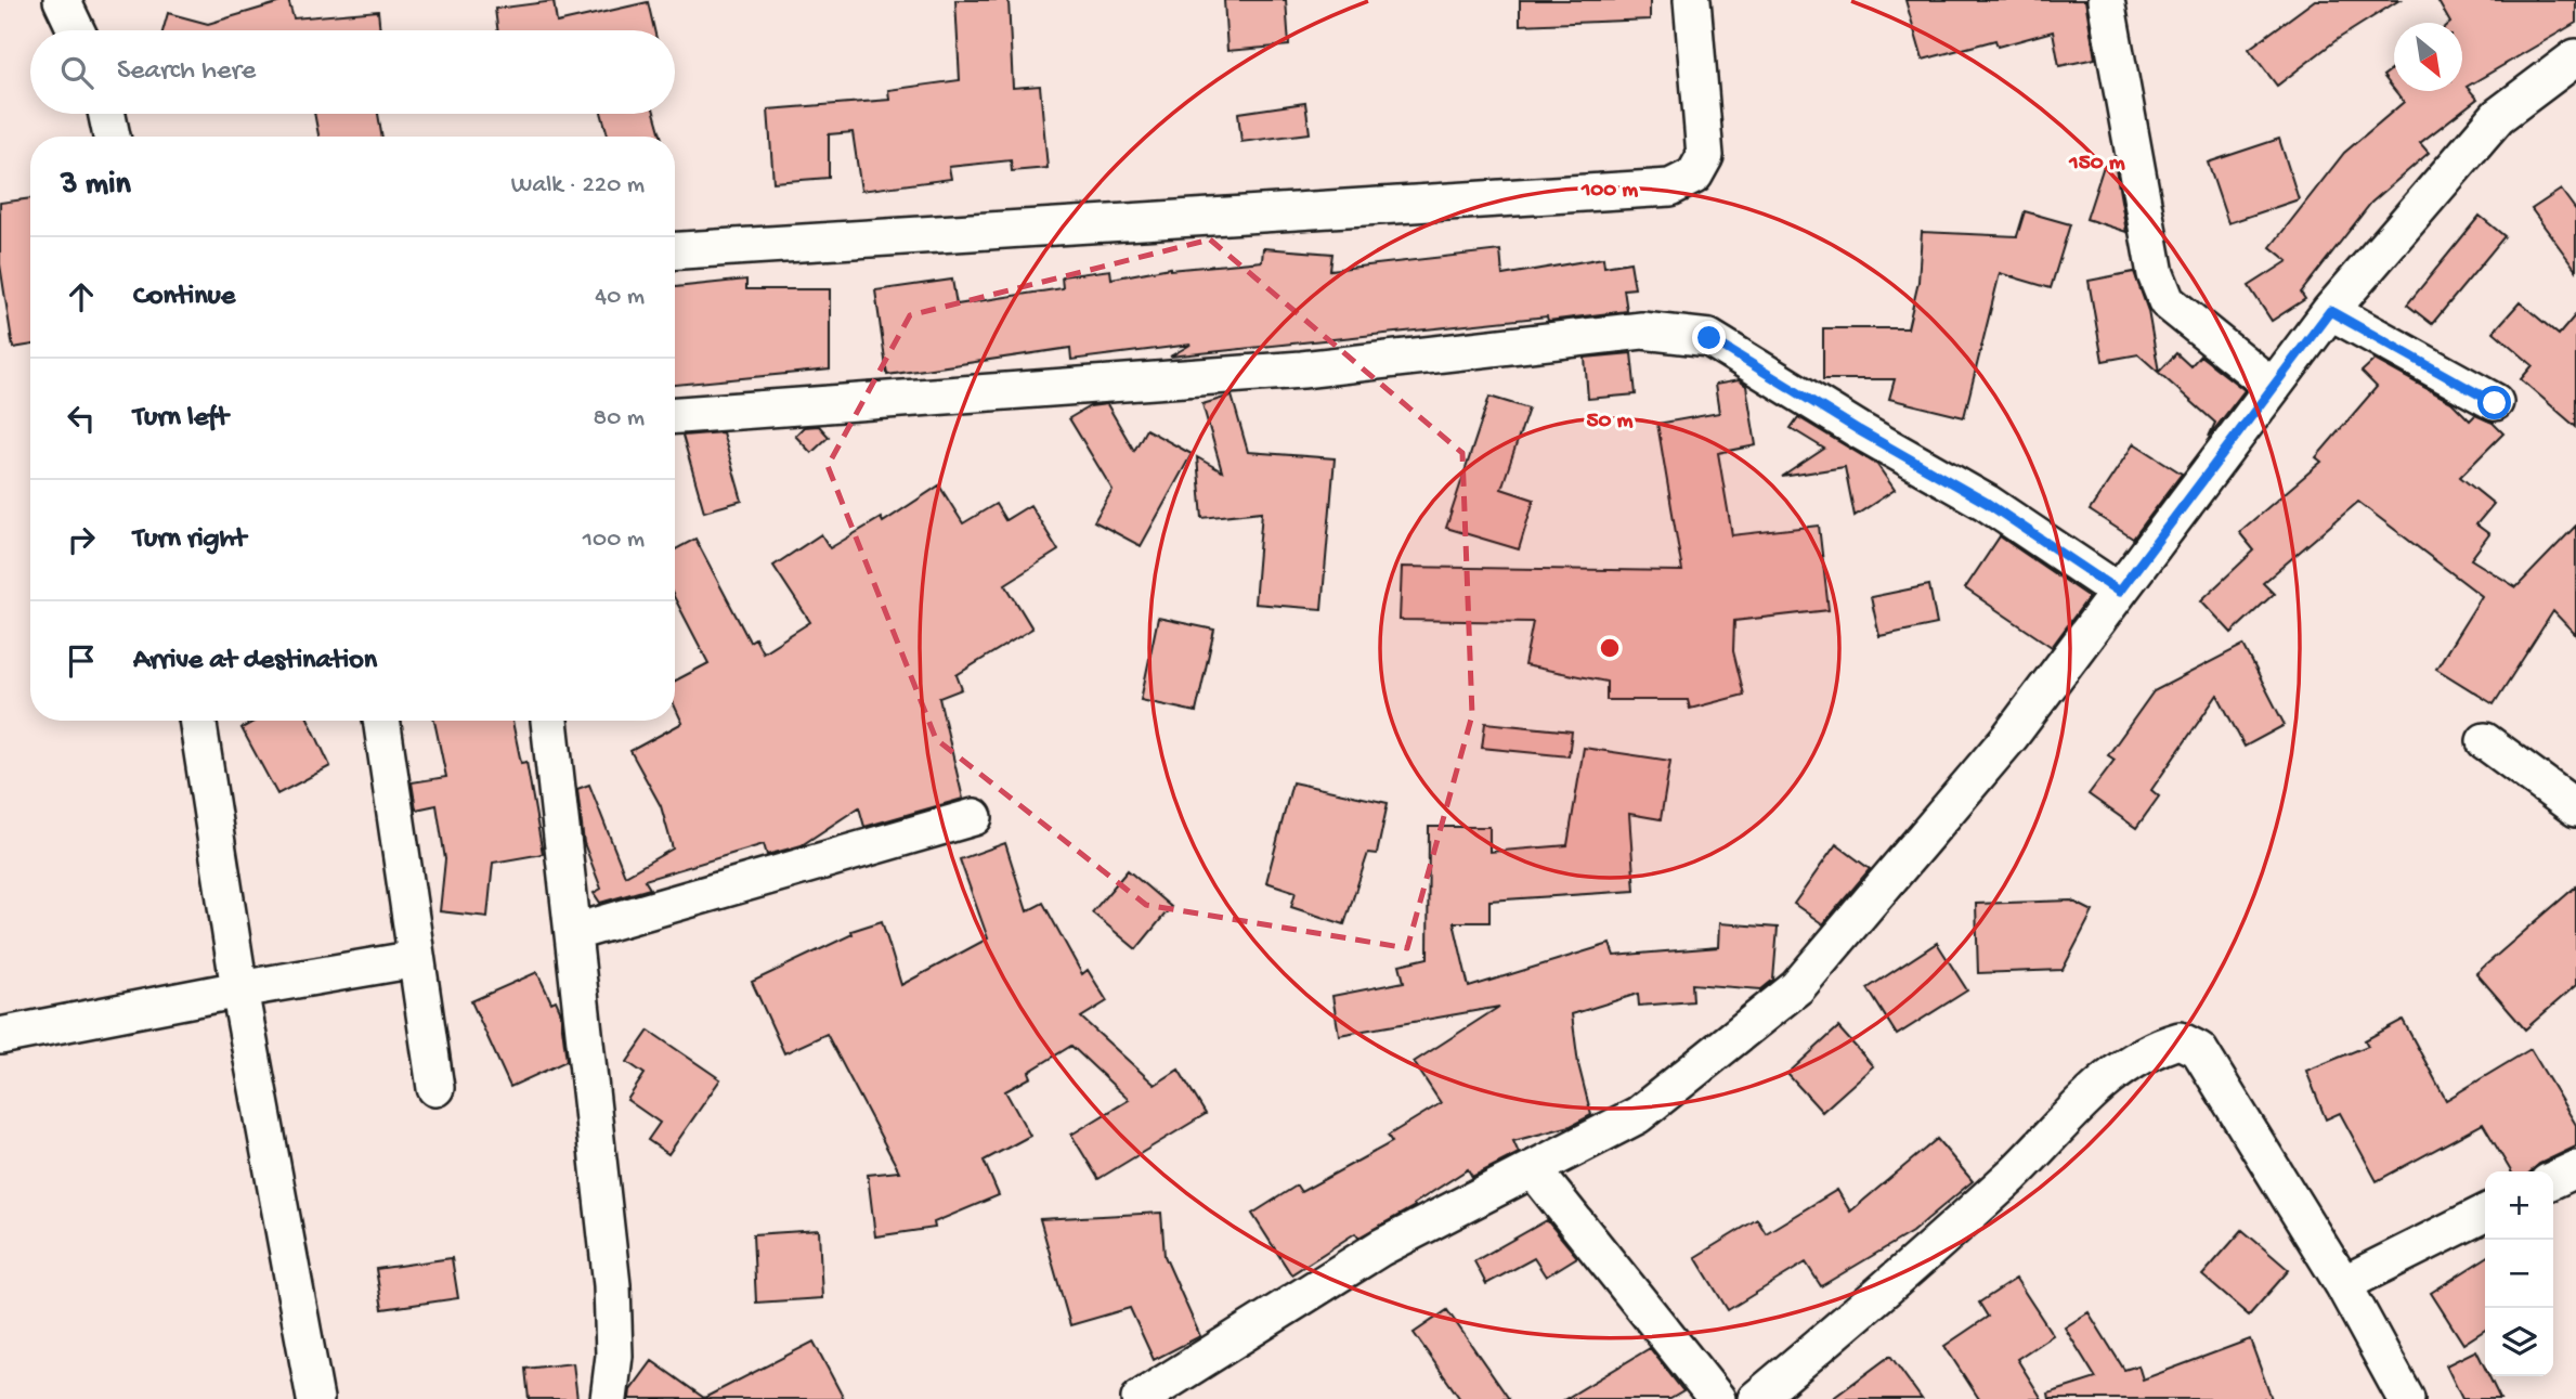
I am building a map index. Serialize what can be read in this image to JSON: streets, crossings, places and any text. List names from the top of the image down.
{
  "north": "bottom right",
  "page": {
    "search": "Search here",
    "heading": ["3 min", "Walk · 220 m"],
    "list": [
      ["Continue", "40 m"],
      ["Turn left", "80 m"],
      ["Turn right", "100 m"],
      "Arrive at destination"
    ],
    "map_buttons": ["+", "−"]
  },
  "rings": ["150 m", "100 m", "50 m"]
}
